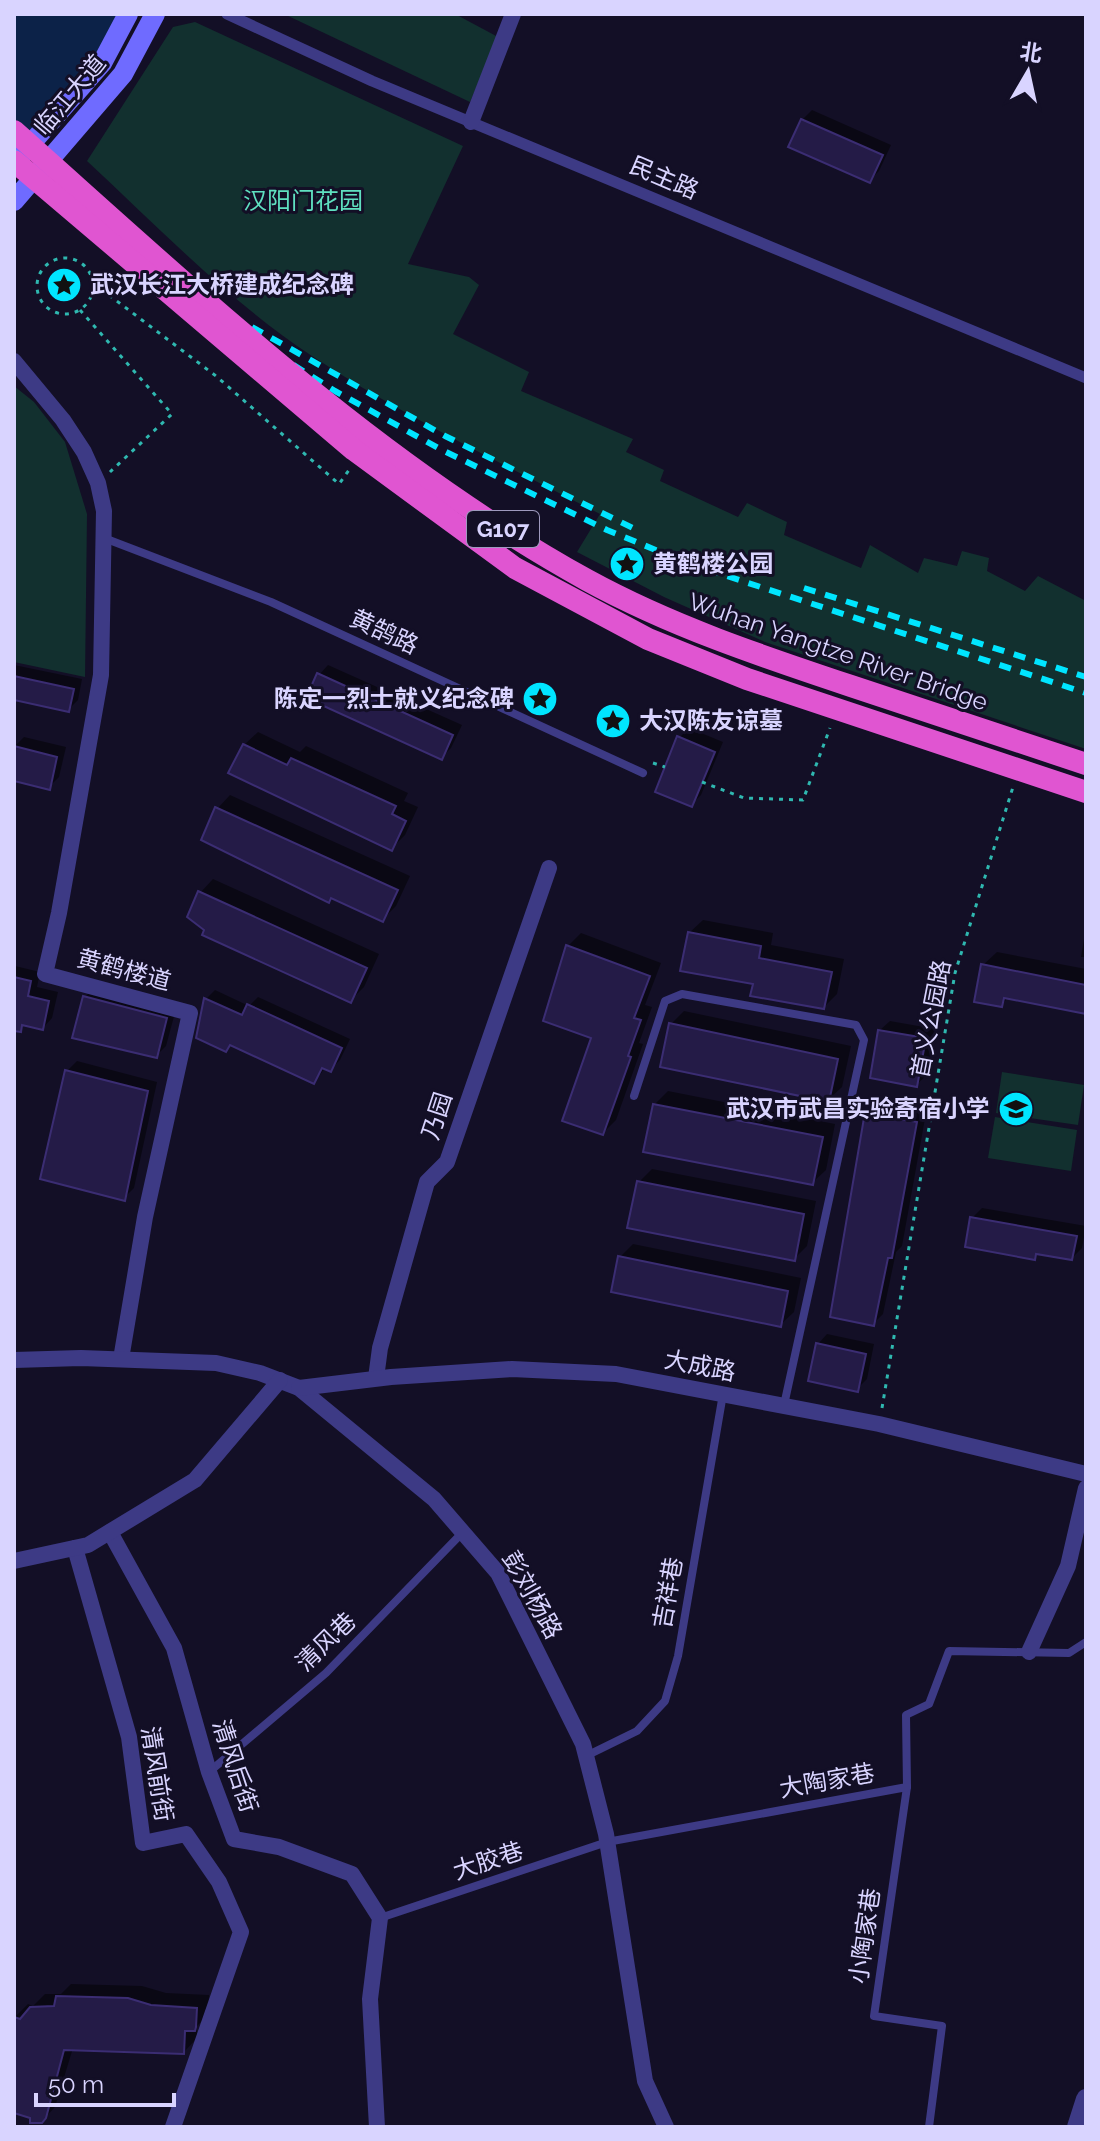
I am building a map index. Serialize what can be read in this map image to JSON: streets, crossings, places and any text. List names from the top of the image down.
{
  "streets": {
    "highway": ["G107", "Wuhan Yangtze River Bridge"],
    "main road": ["临江大道"],
    "street": [
      "民主路",
      "黄鹤楼道",
      "乃园",
      "大成路",
      "彭刘杨路",
      "清风后街",
      "清风前街"
    ],
    "lane": [
      "黄鹄路",
      "吉祥巷",
      "清风巷",
      "大陶家巷",
      "大胶巷",
      "小陶家巷"
    ],
    "path": ["首义公园路"]
  },
  "crossings": [
    ["临江大道", "G107"],
    ["G107", "首义公园路"],
    ["黄鹄路", "黄鹤楼道"],
    ["黄鹤楼道", "彭刘杨路"],
    ["首义公园路", "大成路"],
    ["乃园", "大成路"],
    ["大成路", "吉祥巷"],
    ["大成路", "彭刘杨路"],
    ["吉祥巷", "彭刘杨路"],
    ["彭刘杨路", "清风巷"],
    ["彭刘杨路", "大陶家巷"],
    ["彭刘杨路", "大胶巷"],
    ["清风巷", "清风后街"],
    ["清风后街", "大胶巷"],
    ["大陶家巷", "大胶巷"],
    ["大陶家巷", "小陶家巷"]
  ],
  "parks": ["汉阳门花园"],
  "places": {
    "place": [
      "武汉长江大桥建成纪念碑",
      "黄鹤楼公园",
      "陈定一烈士就义纪念碑",
      "大汉陈友谅墓"
    ],
    "school or university": ["武汉市武昌实验寄宿小学"]
  },
  "scale_bar": "50 m",
  "north": "top"
}
